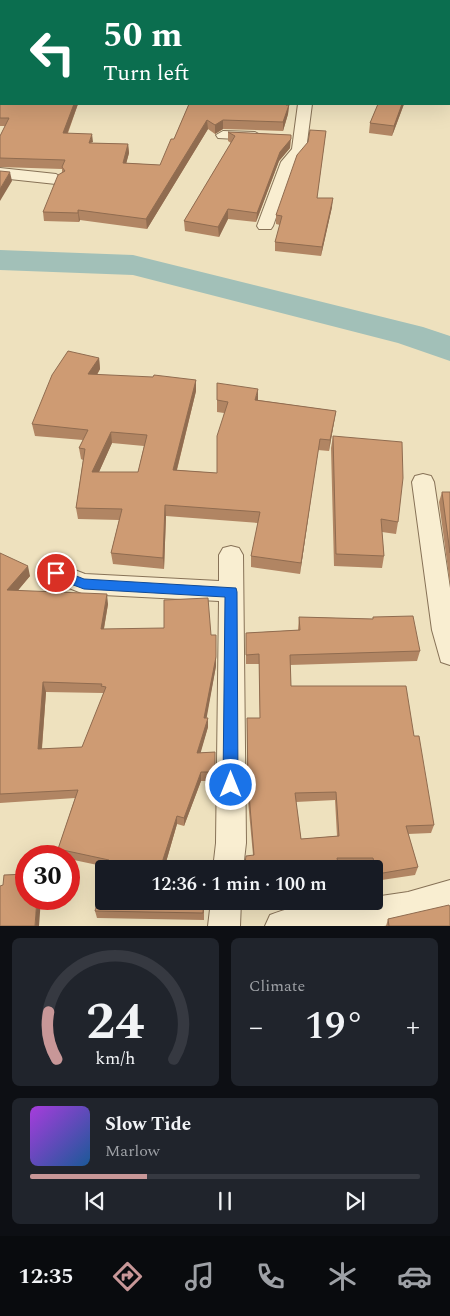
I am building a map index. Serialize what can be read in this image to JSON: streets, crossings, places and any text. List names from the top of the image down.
{
  "page": {
    "turn": ["50 m", "Turn left"],
    "limit": "30",
    "trip": "12:36 · 1 min · 100 m",
    "tile": "Climate",
    "heat": ["−", "19°", "+"],
    "song": ["Slow Tide", "Marlow"],
    "tabs": "12:35",
    "gauge": ["24", "km/h"]
  }
}
